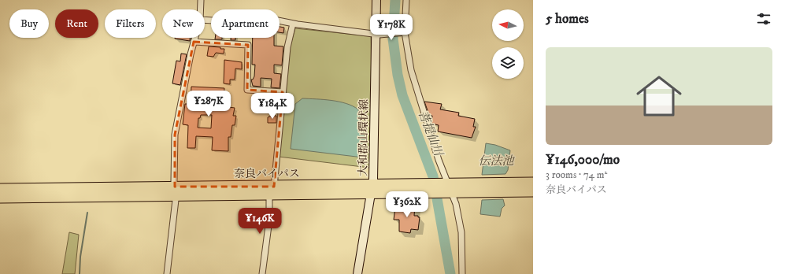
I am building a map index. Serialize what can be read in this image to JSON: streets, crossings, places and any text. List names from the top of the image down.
{
  "streets": {
    "highway": ["奈良バイパス"],
    "main road": ["大和郡山環状線"]
  },
  "crossings": [
    ["大和郡山環状線", "奈良バイパス"]
  ],
  "water": ["菩提仙川", "伝法池"],
  "north": "left",
  "page": {
    "heading": "5 homes",
    "chip": [
      "Buy",
      "Rent",
      "Filters",
      "New",
      "Apartment"
    ],
    "price": [
      "¥178K",
      "¥287K",
      "¥184K",
      "¥362K",
      "¥146K"
    ],
    "list": [
      {
        "name": "¥146,000/mo",
        "note": "3 rooms · 74 m² · 奈良バイパス"
      }
    ]
  }
}
